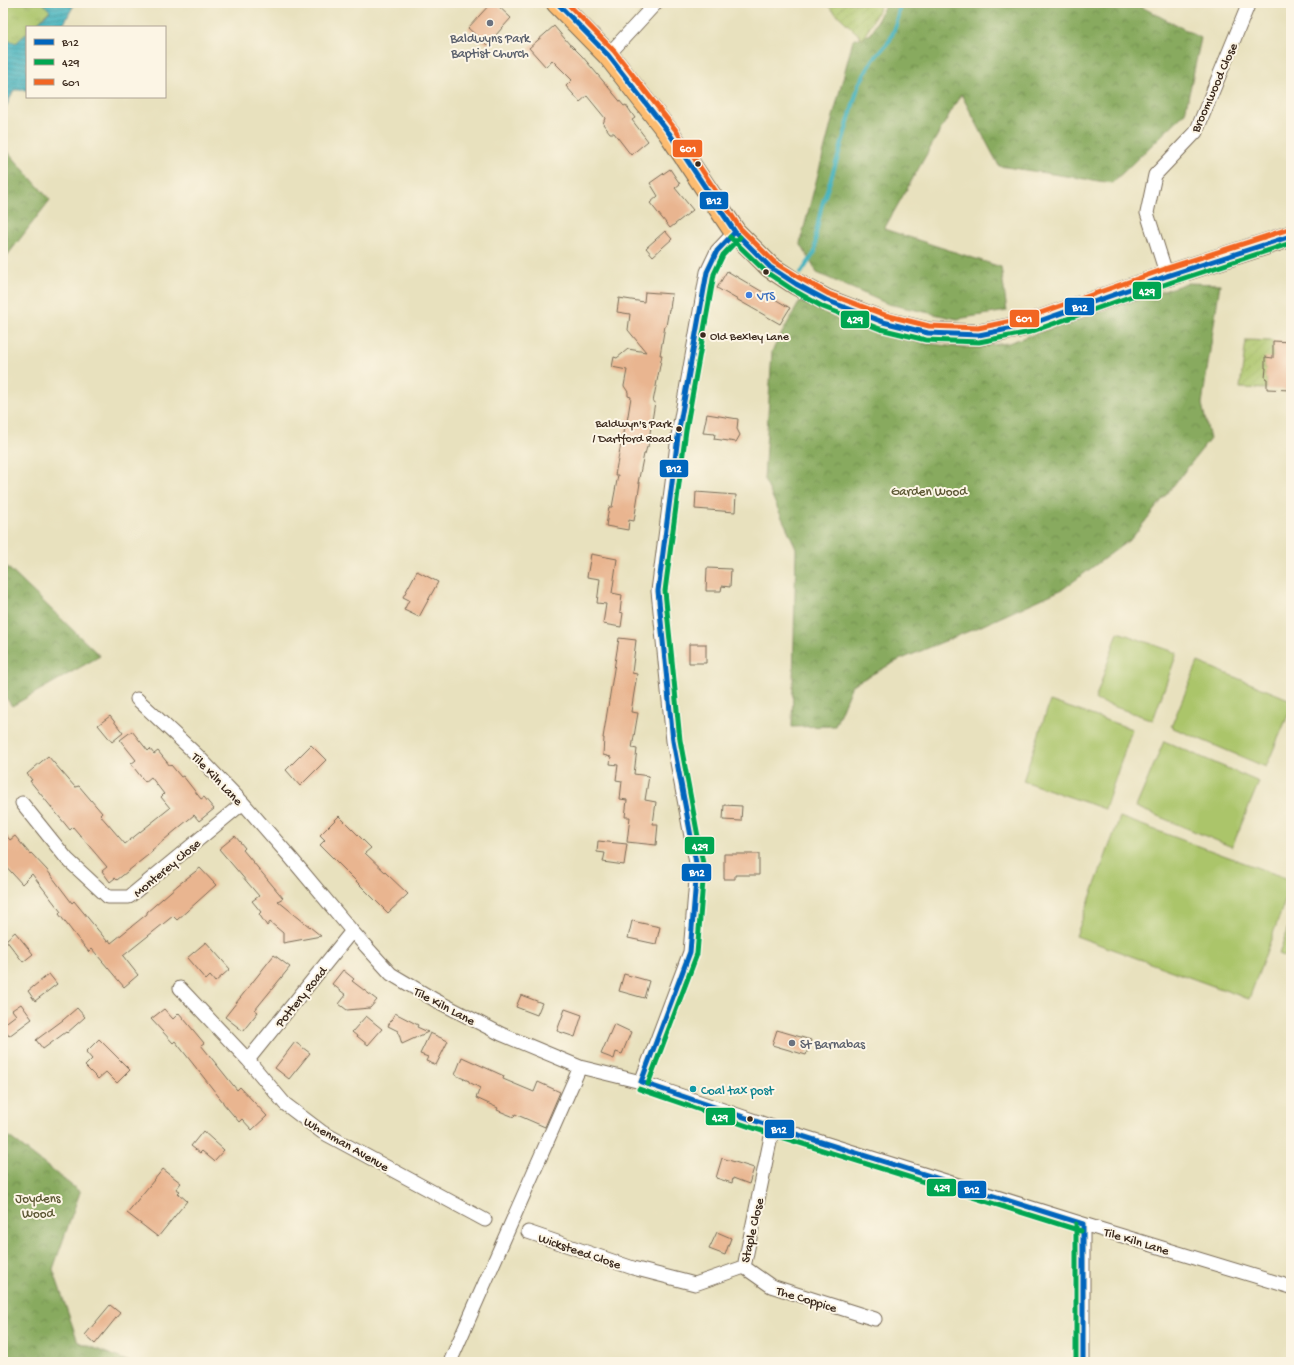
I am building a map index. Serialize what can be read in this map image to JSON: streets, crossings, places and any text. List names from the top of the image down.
{
  "streets": {
    "street": [
      "Broomwood Close",
      "Tile Kiln Lane",
      "Monterey Close",
      "Pottery Road",
      "Whenman Avenue",
      "Staple Close",
      "Wicksteed Close",
      "The Coppice"
    ]
  },
  "crossings": [
    ["Tile Kiln Lane", "Monterey Close"],
    ["Tile Kiln Lane", "Pottery Road"],
    ["Tile Kiln Lane", "Staple Close"],
    ["Pottery Road", "Whenman Avenue"],
    ["Staple Close", "Wicksteed Close"],
    ["Staple Close", "The Coppice"]
  ],
  "parks": ["Garden Wood", "Joydens Wood"],
  "places": [
    "Baldwyns Park Baptist Church",
    "VTS",
    "Old Bexley Lane",
    "Baldwyn's Park / Dartford Road",
    "St Barnabas",
    "Coal tax post"
  ],
  "lines": ["transit line B12", "transit line 601", "transit line 429"],
  "legend": ["B12", "429", "601"]
}
